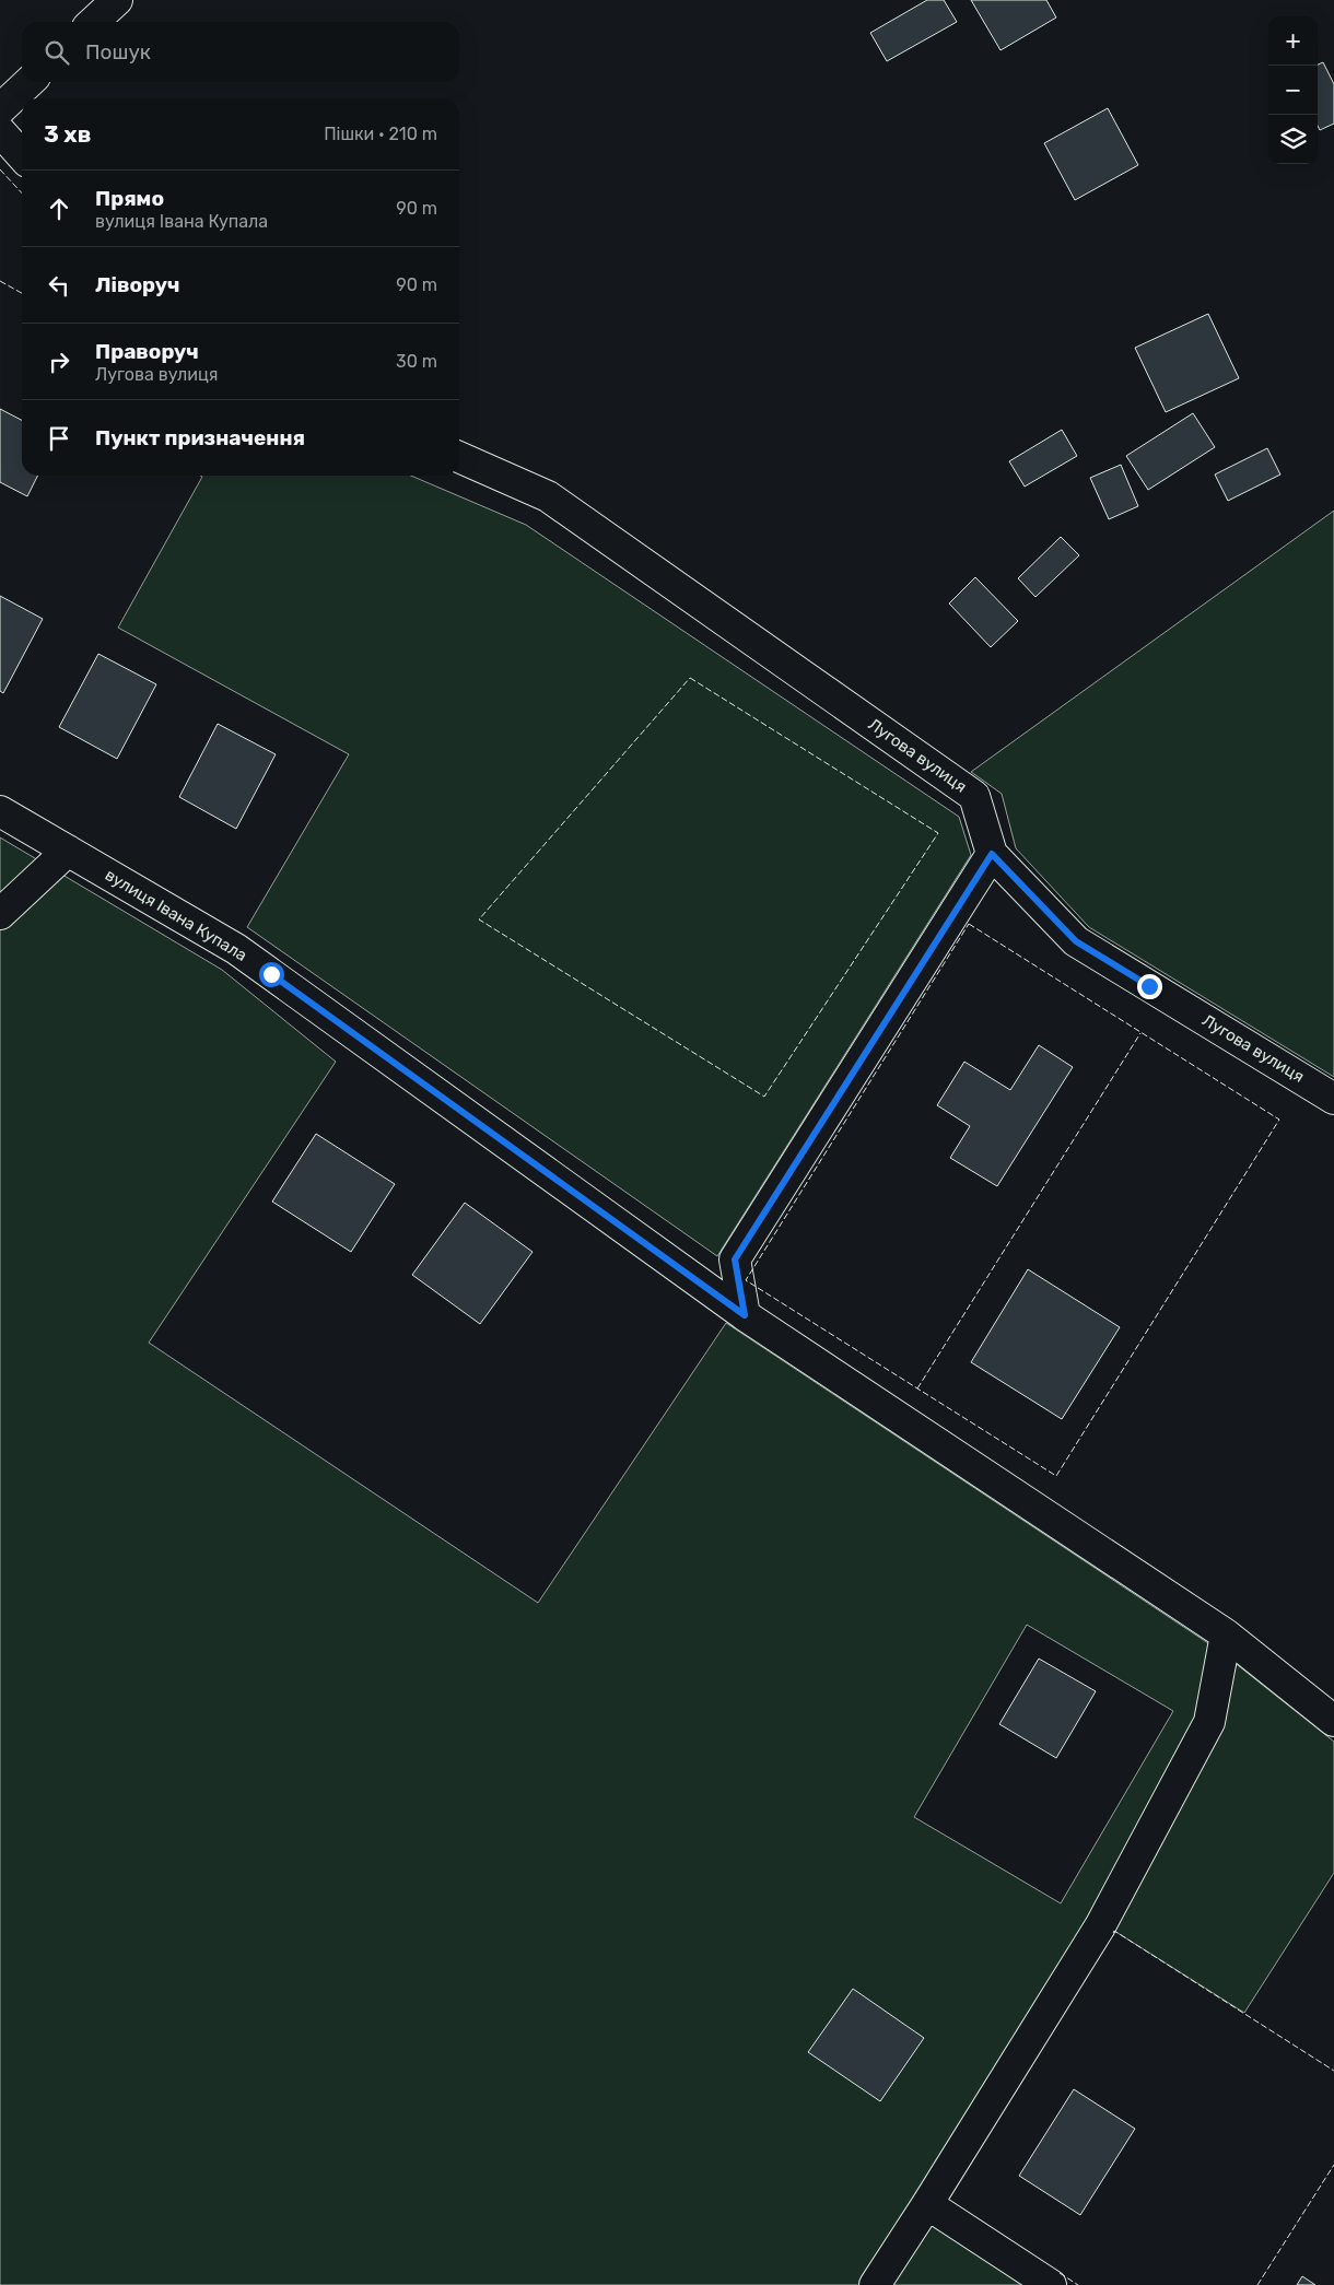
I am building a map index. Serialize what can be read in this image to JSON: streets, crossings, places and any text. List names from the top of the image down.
{
  "streets": {
    "street": ["Лугова вулиця", "вулиця Івана Купала"]
  },
  "page": {
    "map_buttons": ["+", "−"],
    "search": "Пошук",
    "heading": ["3 хв", "Пішки · 210 m"],
    "list": [
      ["Прямо", "вулиця Івана Купала", "90 m"],
      ["Ліворуч", "90 m"],
      ["Праворуч", "Лугова вулиця", "30 m"],
      "Пункт призначення"
    ]
  }
}
